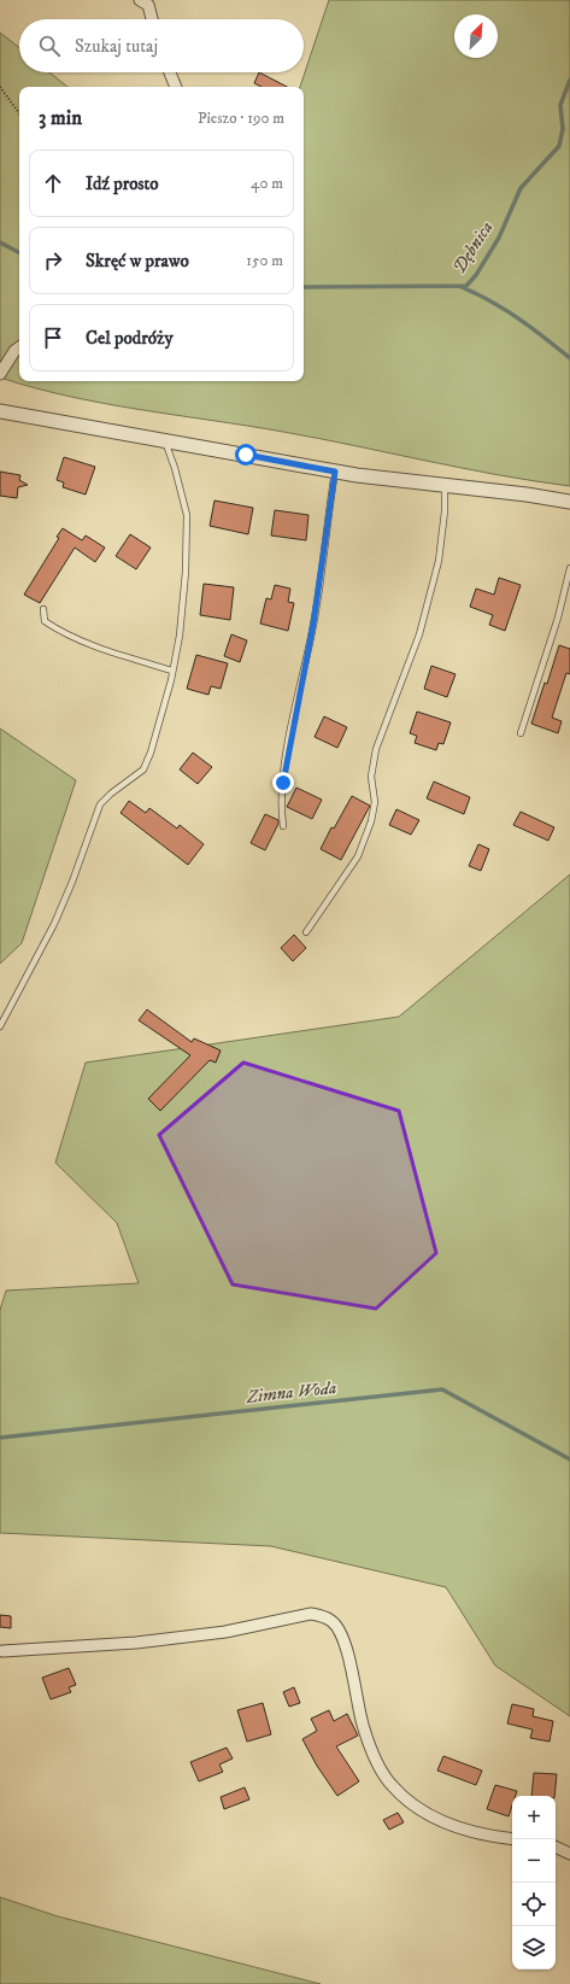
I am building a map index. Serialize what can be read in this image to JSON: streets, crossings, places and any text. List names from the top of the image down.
{
  "water": ["Dębnica", "Zimna Woda"],
  "north": "top right",
  "page": {
    "search": "Szukaj tutaj",
    "heading": ["3 min", "Pieszo · 190 m"],
    "list": [
      ["Idź prosto", "40 m"],
      ["Skręć w prawo", "150 m"],
      "Cel podróży"
    ],
    "map_buttons": ["+", "−"]
  }
}
